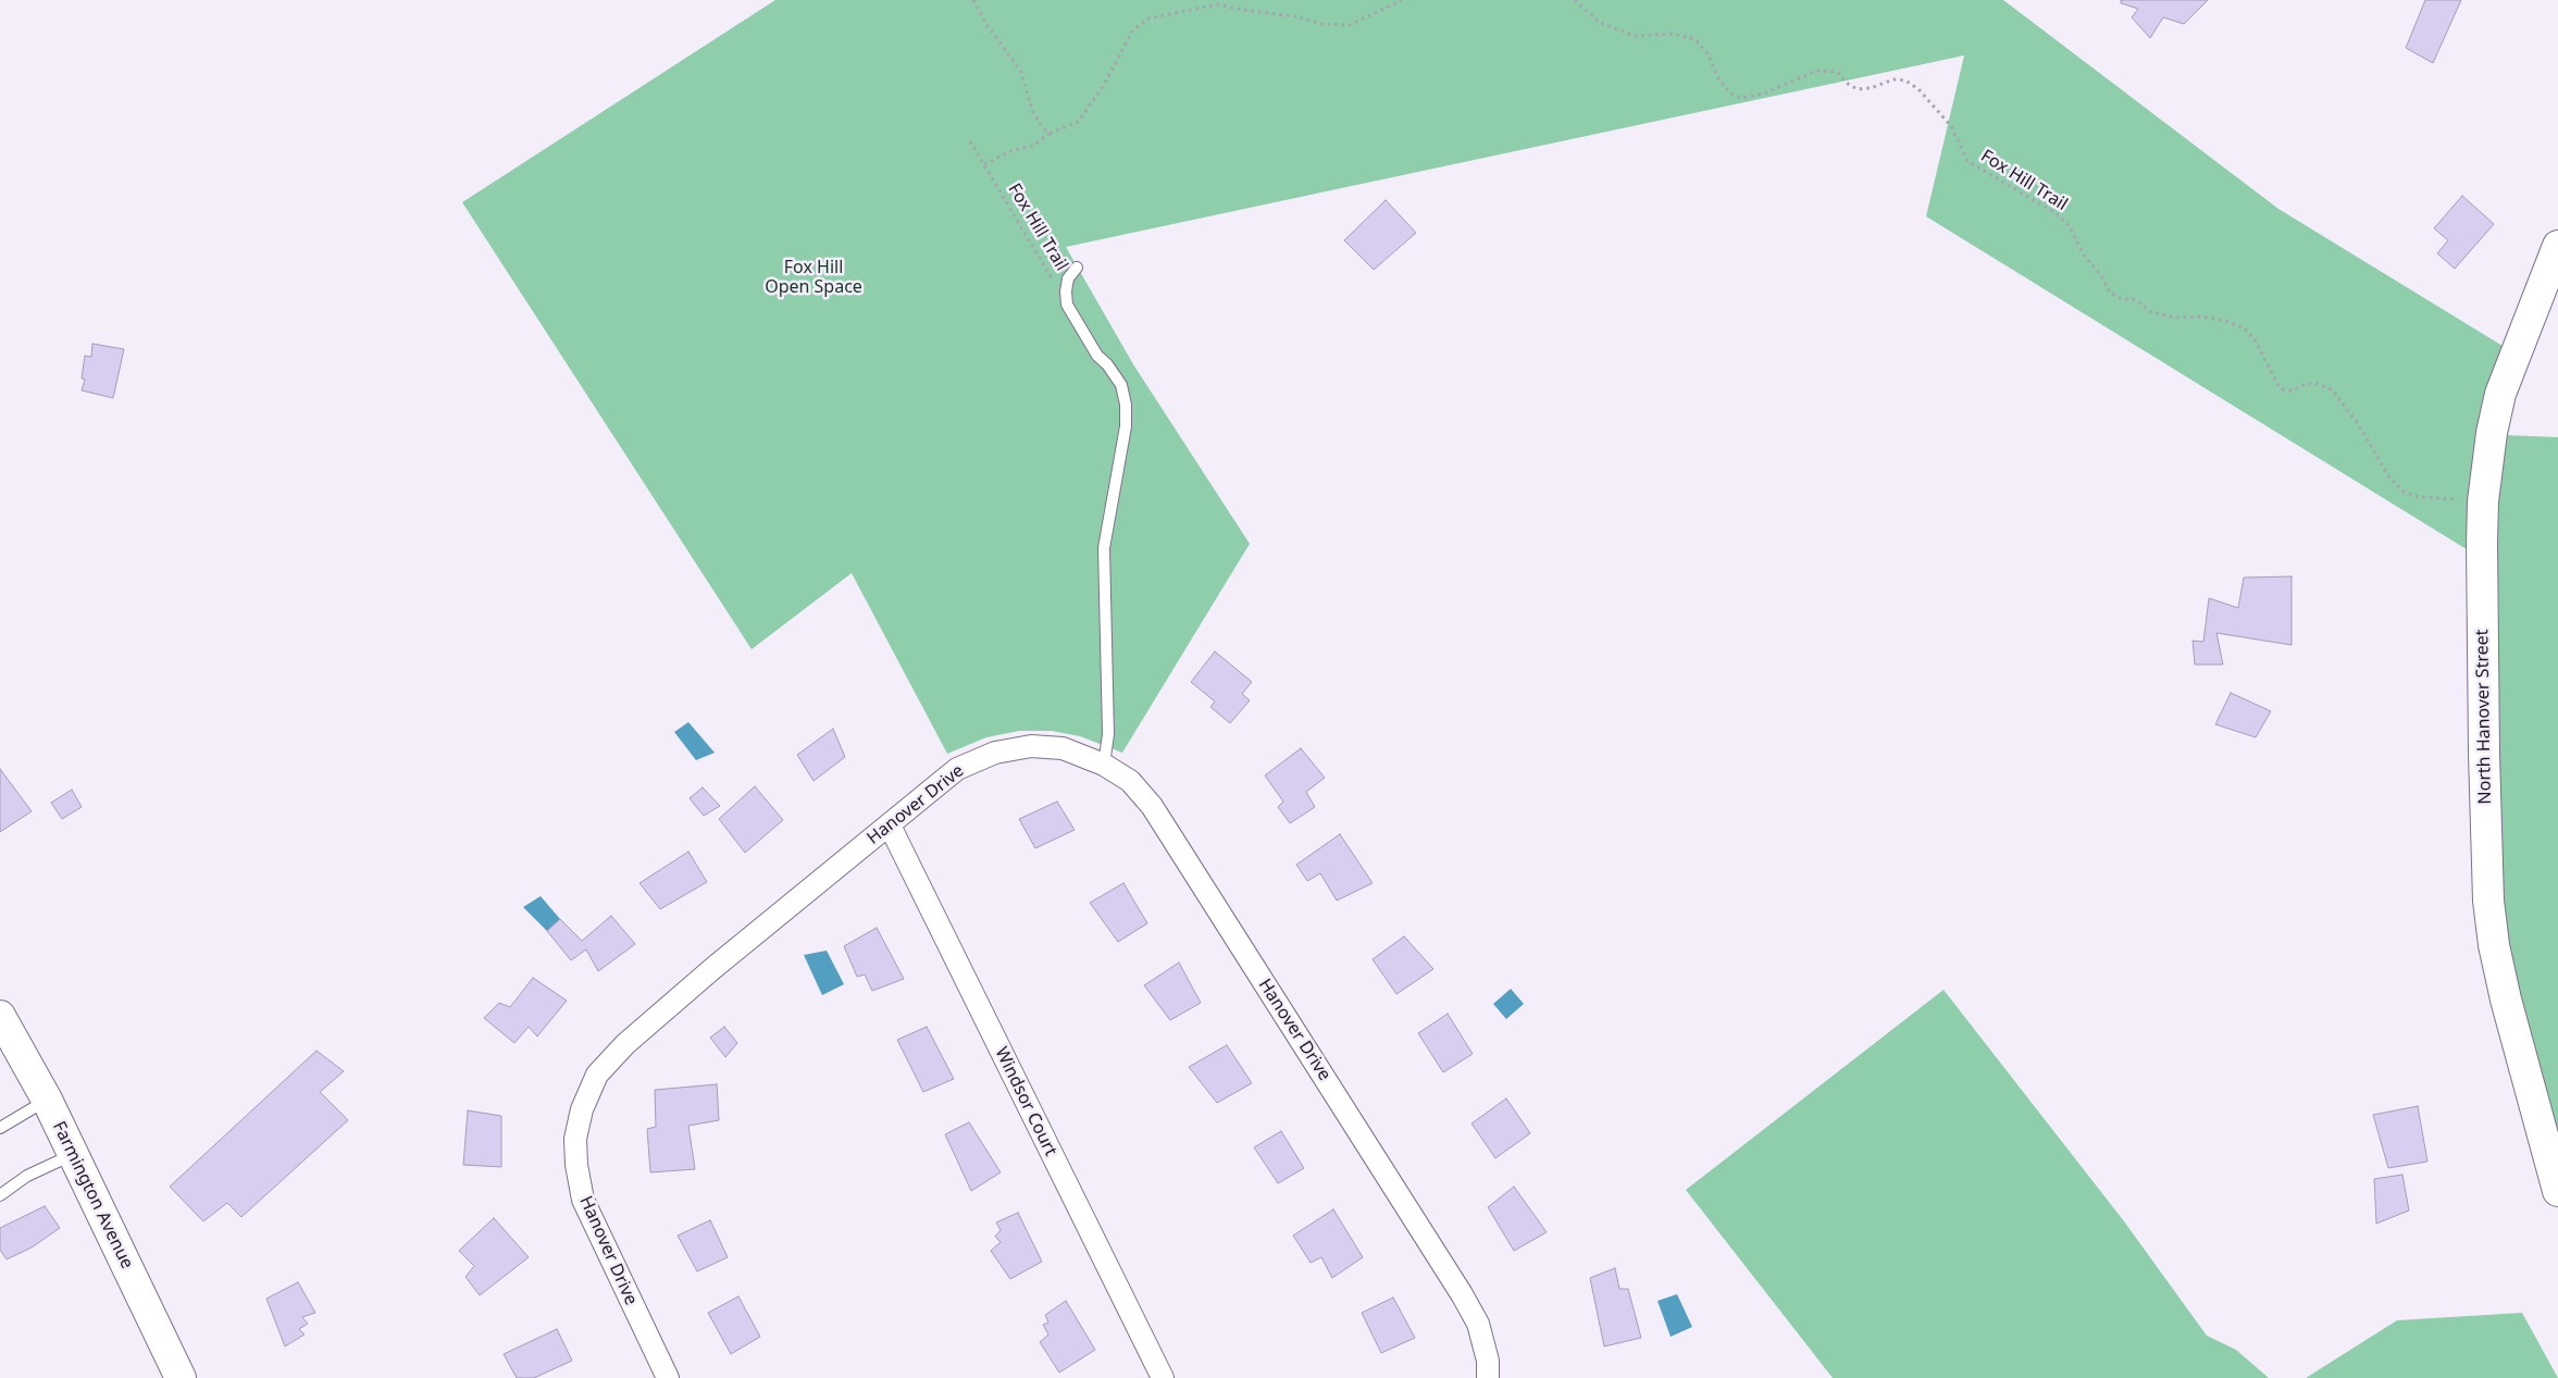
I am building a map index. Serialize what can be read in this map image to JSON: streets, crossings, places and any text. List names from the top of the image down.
{
  "streets": {
    "street": [
      "North Hanover Street",
      "Hanover Drive",
      "Windsor Court",
      "Farmington Avenue"
    ],
    "path": ["Fox Hill Trail"]
  },
  "crossings": [
    ["Fox Hill Trail", "North Hanover Street"],
    ["Hanover Drive", "Windsor Court"]
  ],
  "parks": ["Fox Hill Open Space"]
}
